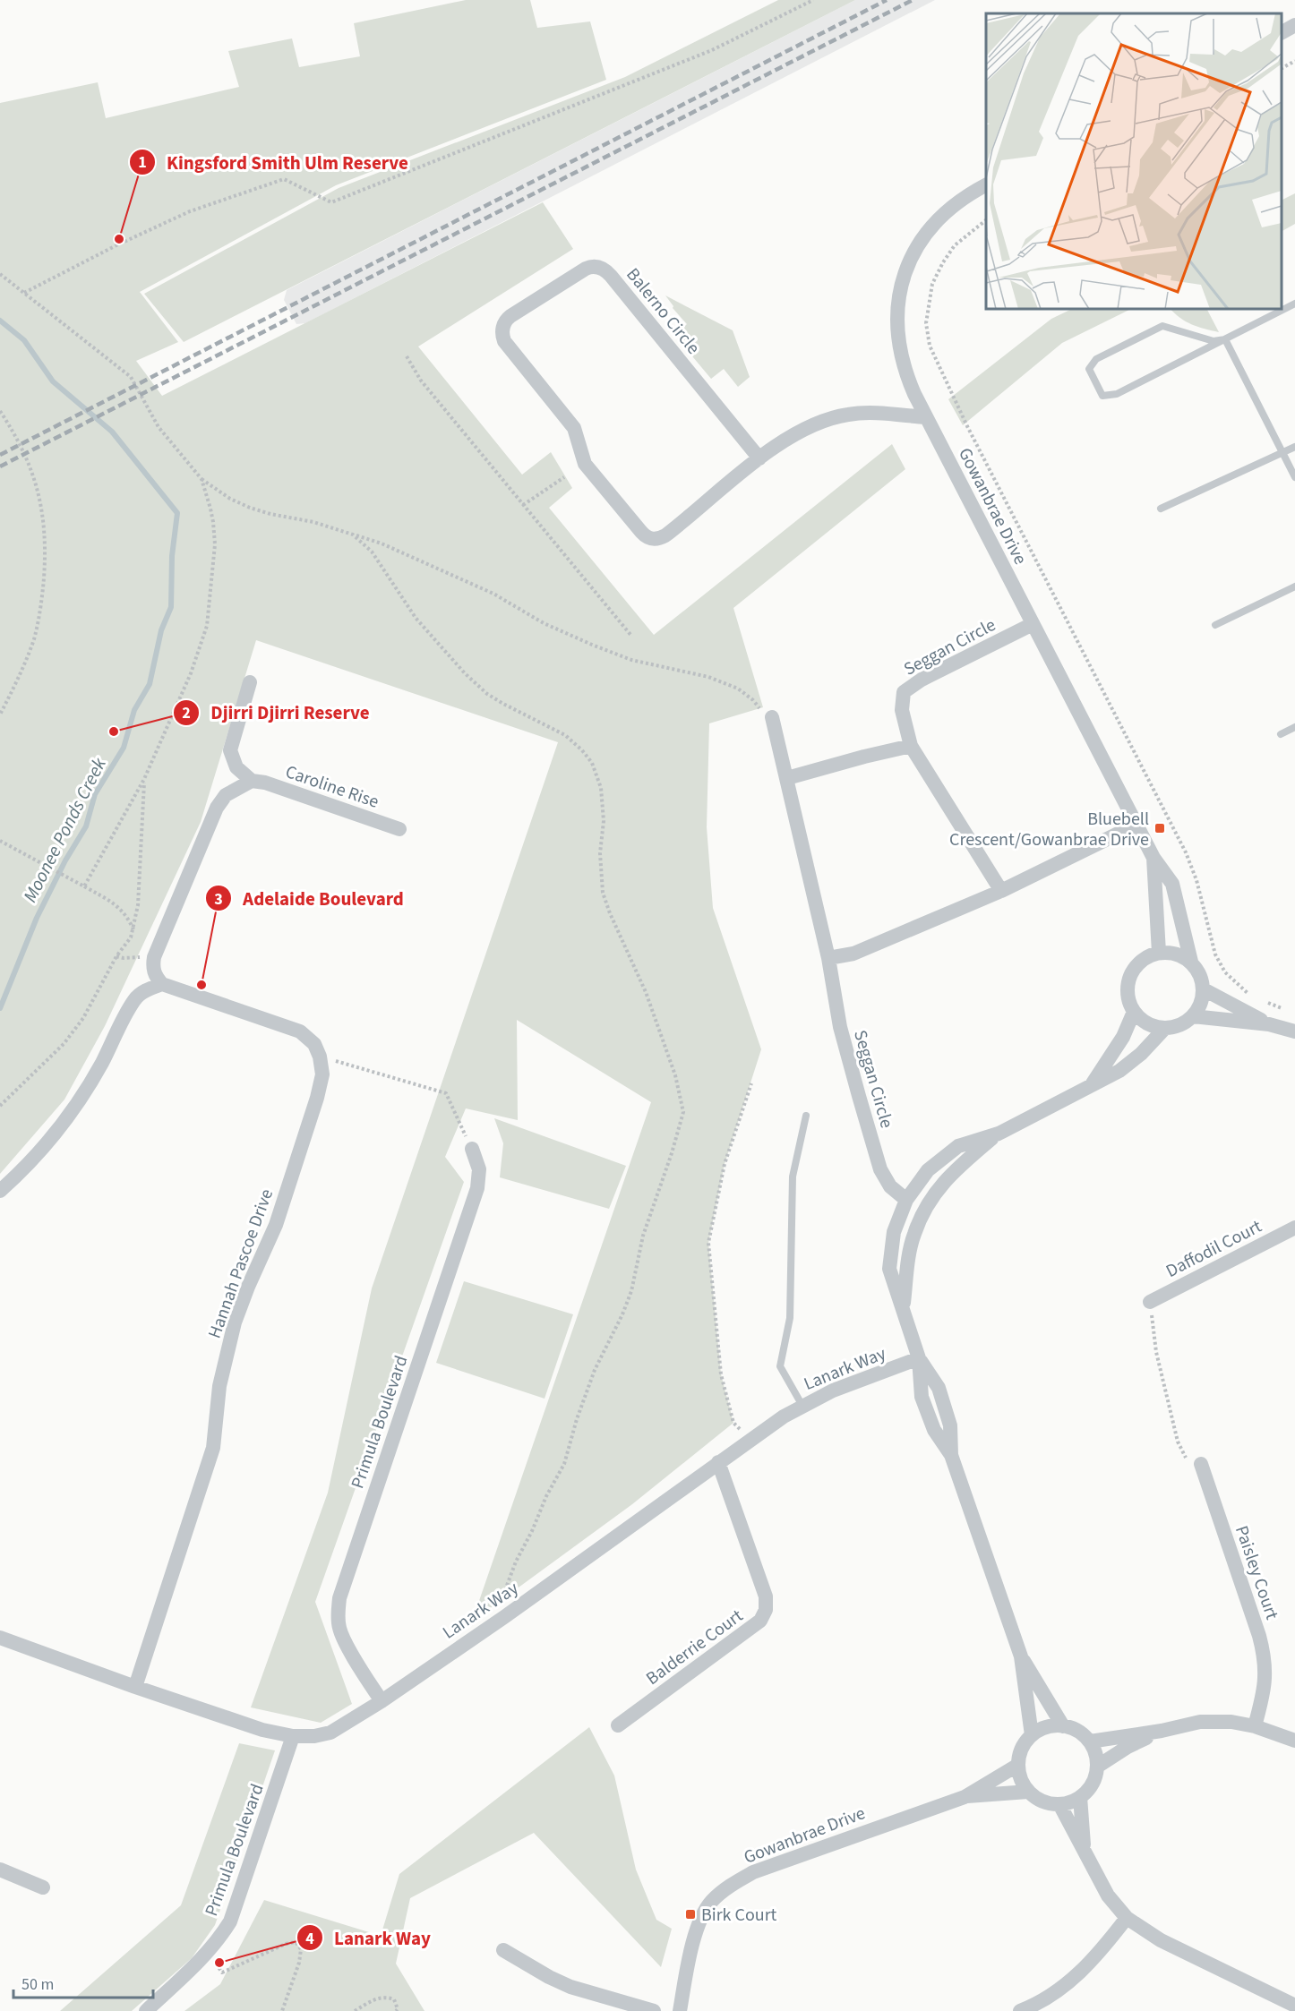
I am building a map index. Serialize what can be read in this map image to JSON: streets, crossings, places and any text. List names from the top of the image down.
{
  "streets": {
    "street": [
      "Balerno Circle",
      "Gowanbrae Drive",
      "Seggan Circle",
      "Caroline Rise",
      "Daffodil Court",
      "Hannah Pascoe Drive",
      "Lanark Way",
      "Primula Boulevard",
      "Paisley Court",
      "Balderrie Court"
    ]
  },
  "crossings": [
    ["Balerno Circle", "Gowanbrae Drive"],
    ["Gowanbrae Drive", "Seggan Circle"],
    ["Hannah Pascoe Drive", "Lanark Way"],
    ["Lanark Way", "Primula Boulevard"],
    ["Lanark Way", "Balderrie Court"]
  ],
  "water": ["Moonee Ponds Creek"],
  "places": {
    "other": [
      "Kingsford Smith Ulm Reserve",
      "Djirri Djirri Reserve",
      "Adelaide Boulevard",
      "Lanark Way"
    ],
    "transit": ["Bluebell Crescent/Gowanbrae Drive", "Birk Court"]
  },
  "scale_bar": "50 m"
}
